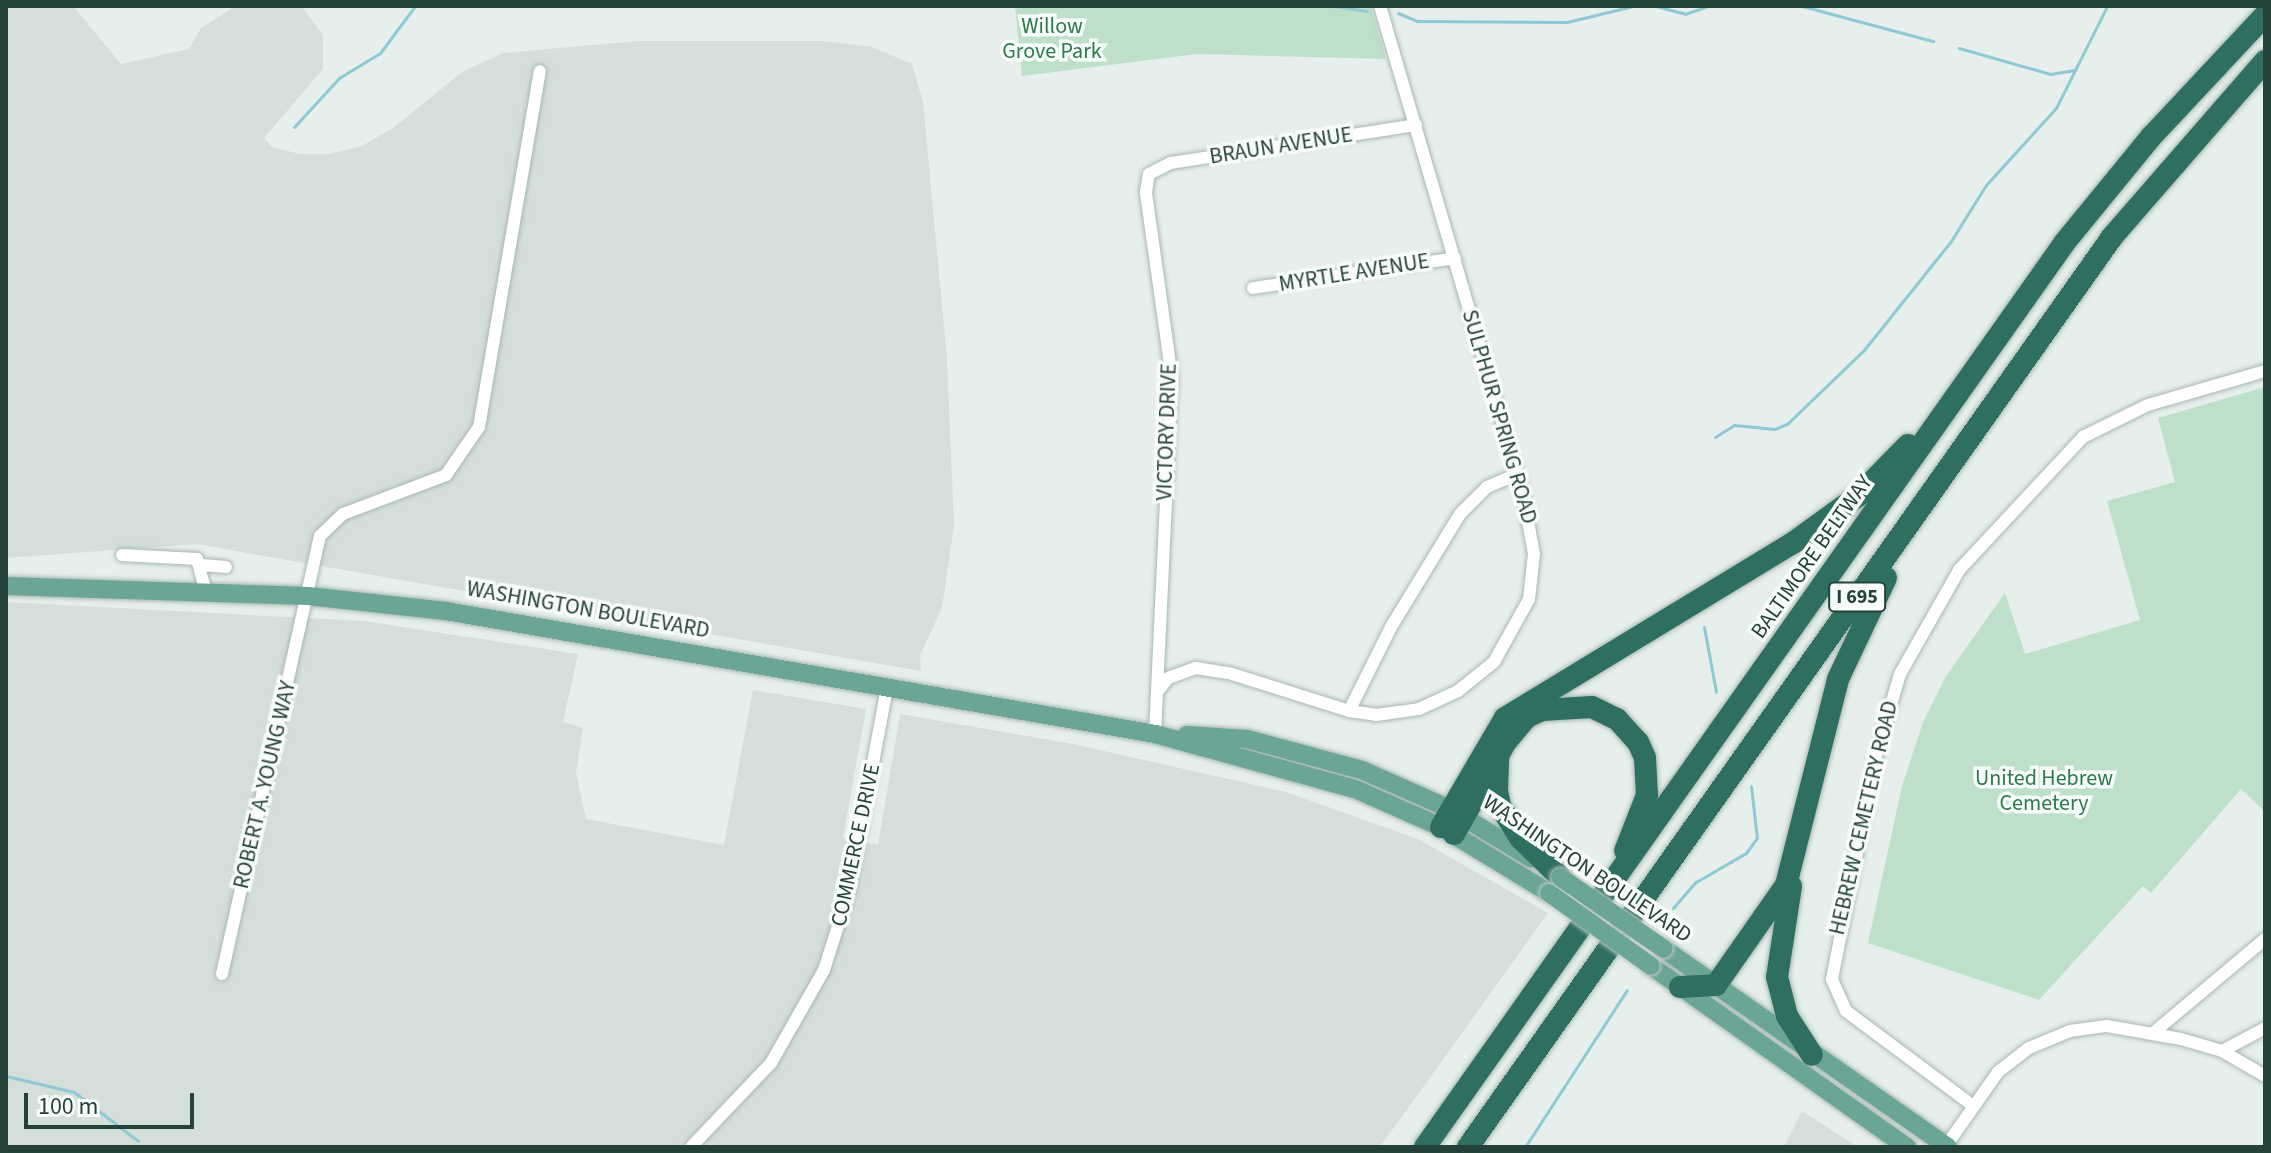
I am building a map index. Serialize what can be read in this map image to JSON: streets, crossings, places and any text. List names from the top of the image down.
{
  "streets": {
    "highway": ["BALTIMORE BELTWAY", "I 695"],
    "main road": ["WASHINGTON BOULEVARD"],
    "street": [
      "BRAUN AVENUE",
      "MYRTLE AVENUE",
      "SULPHUR SPRING ROAD",
      "VICTORY DRIVE",
      "ROBERT A. YOUNG WAY",
      "HEBREW CEMETERY ROAD",
      "COMMERCE DRIVE"
    ]
  },
  "crossings": [
    ["BRAUN AVENUE", "SULPHUR SPRING ROAD"],
    ["BRAUN AVENUE", "VICTORY DRIVE"],
    ["MYRTLE AVENUE", "SULPHUR SPRING ROAD"],
    ["SULPHUR SPRING ROAD", "VICTORY DRIVE"],
    ["WASHINGTON BOULEVARD", "ROBERT A. YOUNG WAY"],
    ["WASHINGTON BOULEVARD", "COMMERCE DRIVE"]
  ],
  "parks": ["Willow Grove Park", "United Hebrew Cemetery"],
  "scale_bar": "100 m"
}
